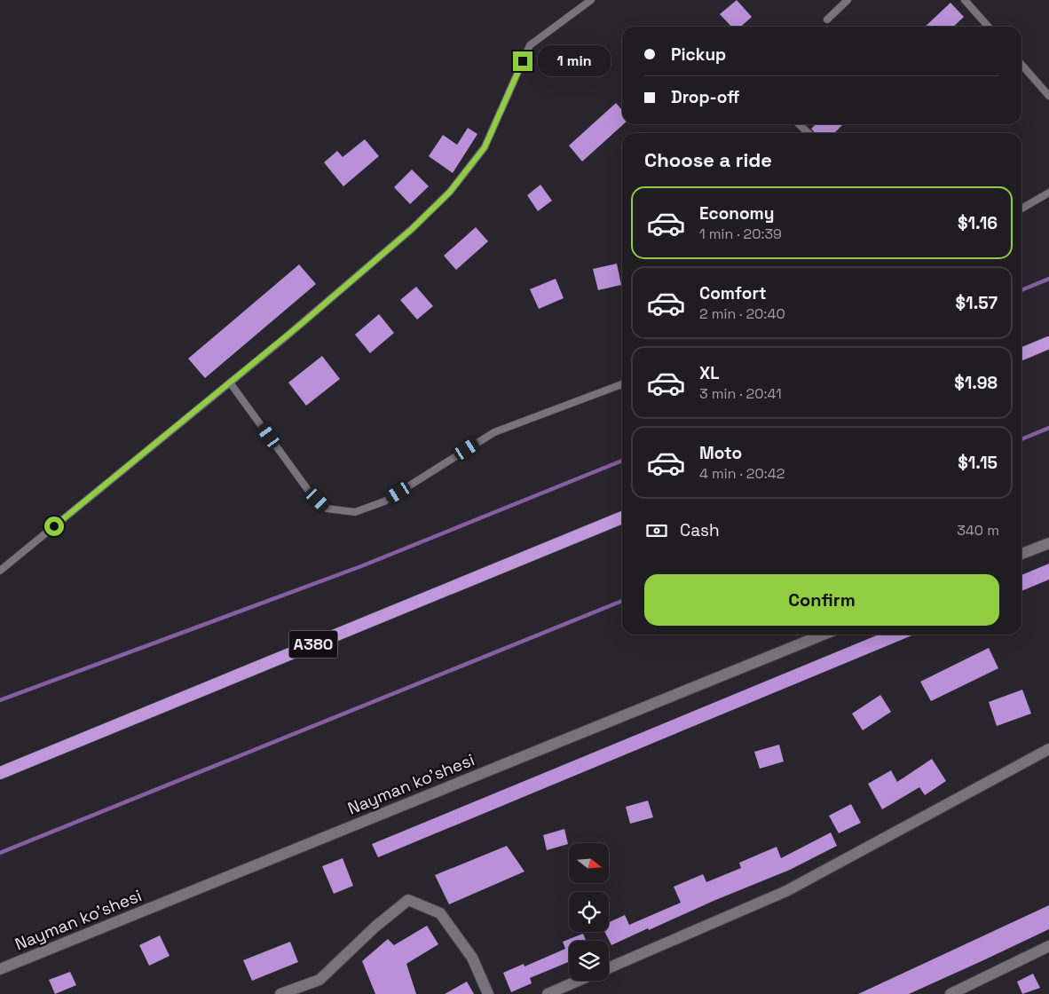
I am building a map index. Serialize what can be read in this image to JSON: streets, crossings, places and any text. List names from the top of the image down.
{
  "streets": {
    "highway": ["A380"],
    "street": ["Nayman ko'shesi"]
  },
  "north": "right",
  "page": {
    "banner": ["Pickup", "Drop-off"],
    "bubble": "1 min",
    "heading": "Choose a ride",
    "list": [
      {
        "name": "Economy",
        "note": "1 min · 20:39",
        "value": "$1.16"
      },
      {
        "name": "Comfort",
        "note": "2 min · 20:40",
        "value": "$1.57"
      },
      {
        "name": "XL",
        "note": "3 min · 20:41",
        "value": "$1.98"
      },
      {
        "name": "Moto",
        "note": "4 min · 20:42",
        "value": "$1.15"
      }
    ],
    "pay": ["Cash", "340 m"],
    "buttons": "Confirm"
  }
}
